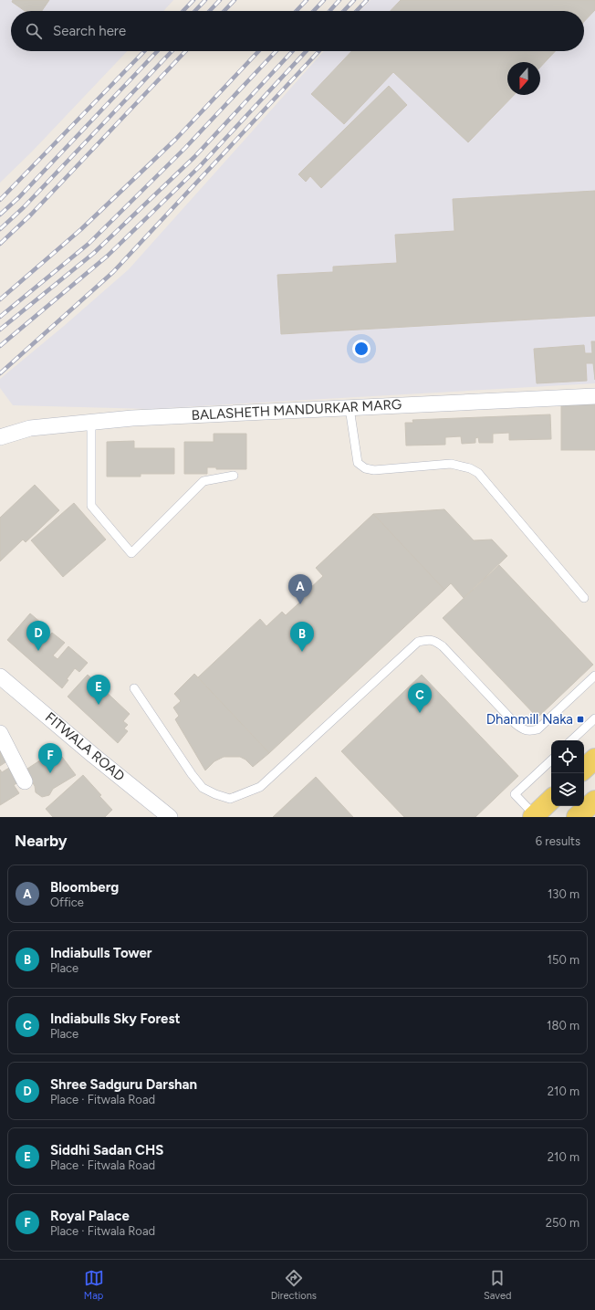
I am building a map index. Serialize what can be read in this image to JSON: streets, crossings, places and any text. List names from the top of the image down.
{
  "streets": {
    "street": ["BALASHETH MANDURKAR MARG", "FITWALA ROAD"]
  },
  "places": {
    "transit": ["Dhanmill Naka"]
  },
  "north": "bottom",
  "page": {
    "search": "Search here",
    "pins": [
      "A",
      "D",
      "B",
      "E",
      "C",
      "F"
    ],
    "heading": ["Nearby", "6 results"],
    "list": [
      {
        "mark": "A",
        "name": "Bloomberg",
        "note": "Office",
        "value": "130 m"
      },
      {
        "mark": "B",
        "name": "Indiabulls Tower",
        "note": "Place",
        "value": "150 m"
      },
      {
        "mark": "C",
        "name": "Indiabulls Sky Forest",
        "note": "Place",
        "value": "180 m"
      },
      {
        "mark": "D",
        "name": "Shree Sadguru Darshan",
        "note": "Place · Fitwala Road",
        "value": "210 m"
      },
      {
        "mark": "E",
        "name": "Siddhi Sadan CHS",
        "note": "Place · Fitwala Road",
        "value": "210 m"
      },
      {
        "mark": "F",
        "name": "Royal Palace",
        "note": "Place · Fitwala Road",
        "value": "250 m"
      }
    ],
    "nav": ["Map", "Directions", "Saved"]
  }
}
